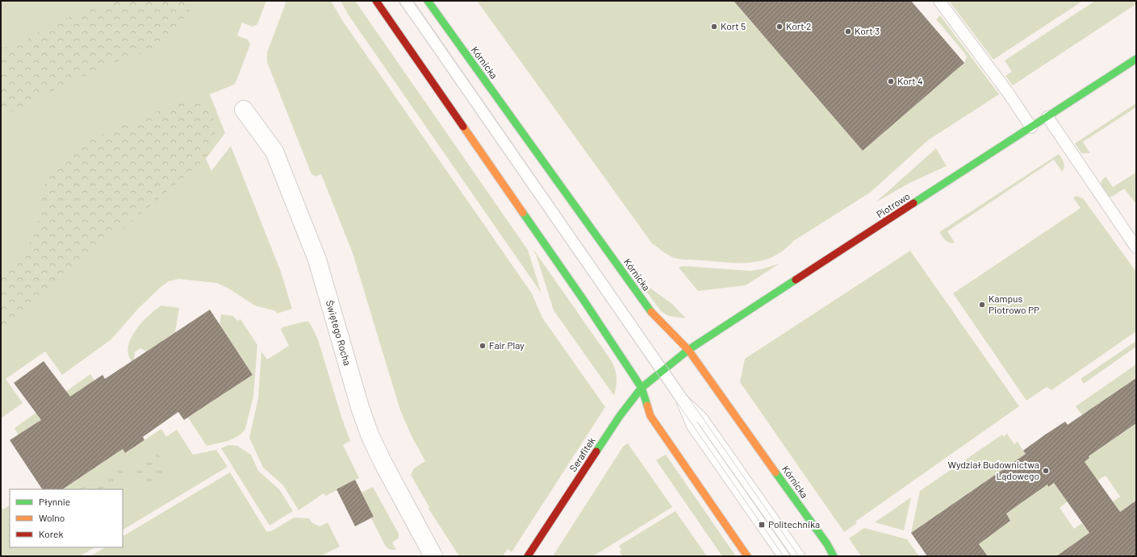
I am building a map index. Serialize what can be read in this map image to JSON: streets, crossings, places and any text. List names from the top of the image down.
{
  "streets": {
    "street": [
      "Kórnicka",
      "Piotrowo",
      "Świętego Rocha",
      "Serafitek"
    ]
  },
  "crossings": [
    ["Kórnicka", "Piotrowo"],
    ["Piotrowo", "Serafitek"]
  ],
  "places": {
    "other": [
      "Kort 5",
      "Kort 2",
      "Kort 3",
      "Kort 4",
      "Kampus Piotrowo PP",
      "Fair Play",
      "Wydział Budownictwa Lądowego"
    ],
    "transit": ["Politechnika"]
  },
  "legend": ["Płynnie", "Wolno", "Korek"]
}
